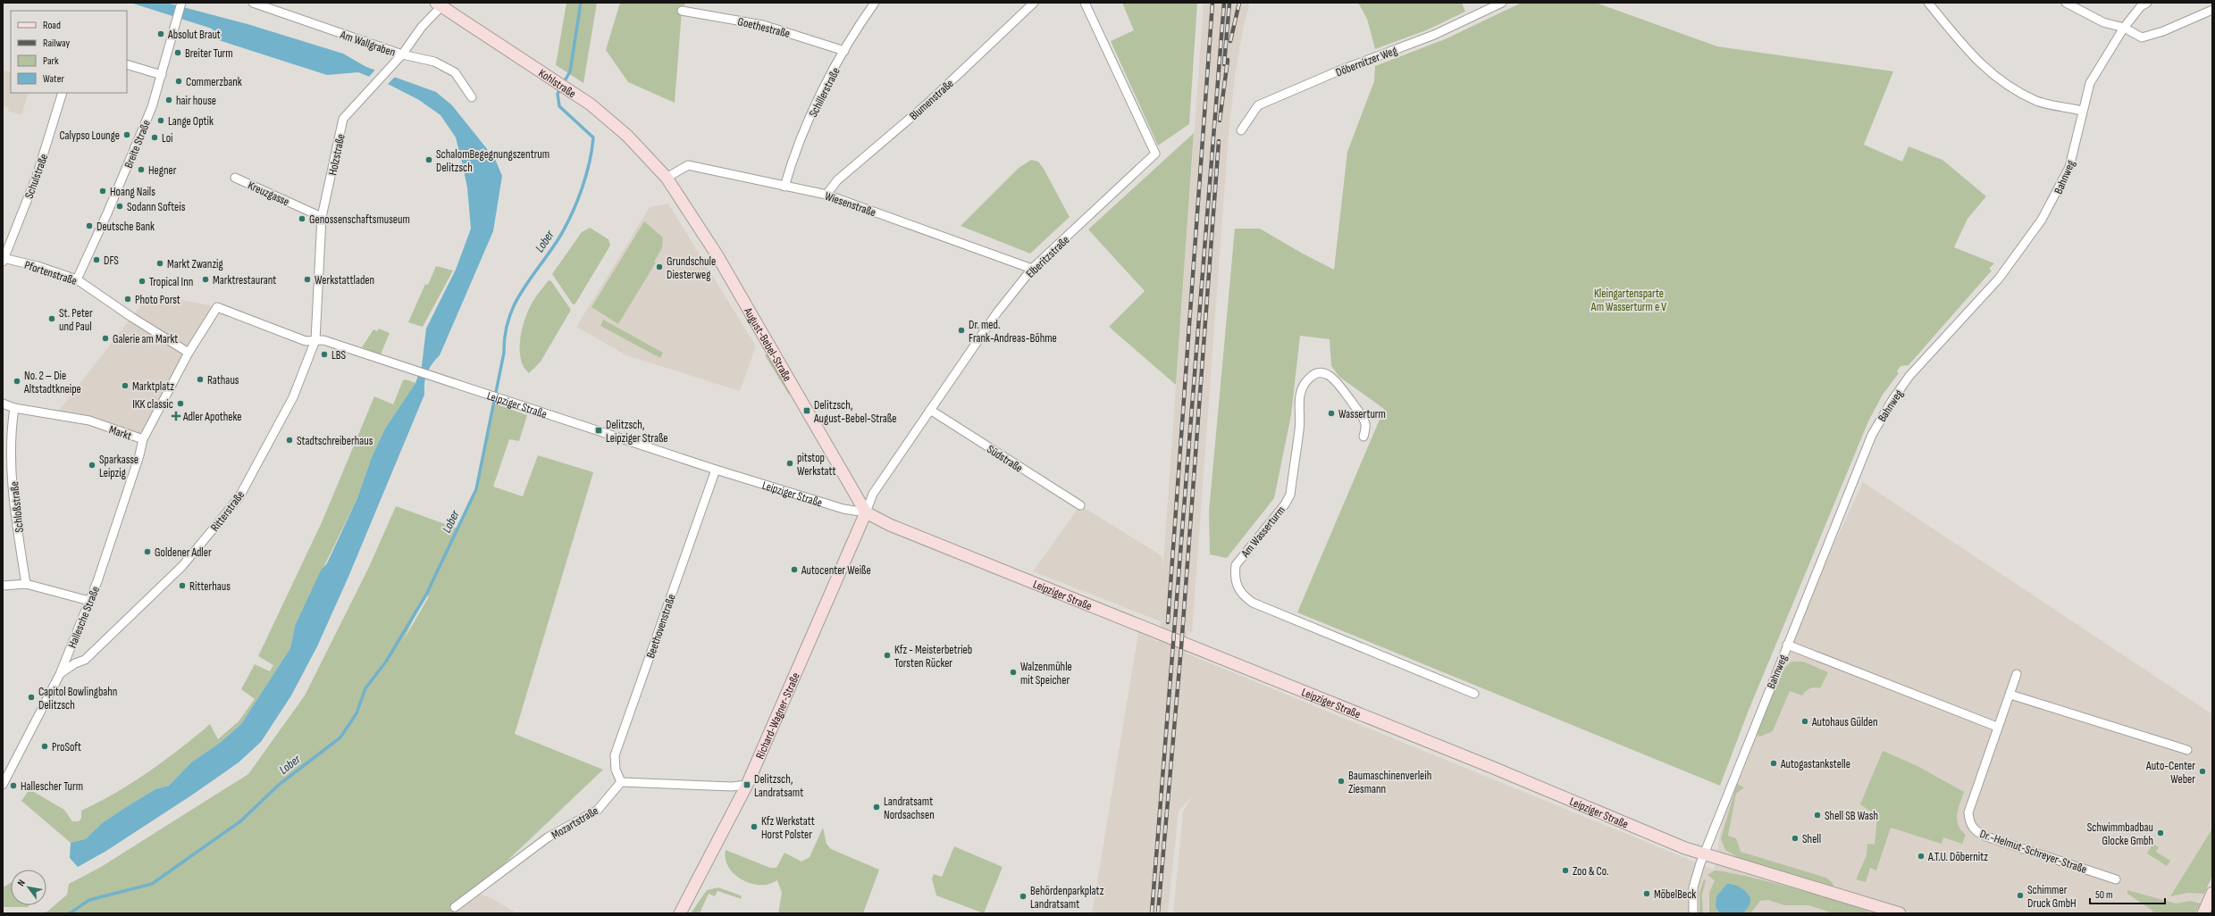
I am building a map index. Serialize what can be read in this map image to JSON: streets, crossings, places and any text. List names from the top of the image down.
{
  "streets": {
    "street": [
      "Goethestraße",
      "Am Wallgraben",
      "Döbernitzer Weg",
      "Kohlstraße",
      "Schillerstraße",
      "Blumenstraße",
      "Breite Straße",
      "Holzstraße",
      "Schulstraße",
      "Bahnweg",
      "Kreuzgasse",
      "Wiesenstraße",
      "Elberitzstraße",
      "Pfortenstraße",
      "August-Bebel-Straße",
      "Leipziger Straße",
      "Markt",
      "Südstraße",
      "Schloßstraße",
      "Ritterstraße",
      "Am Wasserturm",
      "Hallesche Straße",
      "Beethovenstraße",
      "Richard-Wagner-Straße",
      "Mozartstraße",
      "Dr.-Helmut-Schreyer-Straße"
    ]
  },
  "crossings": [
    ["Goethestraße", "Schillerstraße"],
    ["Am Wallgraben", "Holzstraße"],
    ["Kohlstraße", "Holzstraße"],
    ["Kohlstraße", "Wiesenstraße"],
    ["Kohlstraße", "August-Bebel-Straße"],
    ["Schillerstraße", "Wiesenstraße"],
    ["Blumenstraße", "Wiesenstraße"],
    ["Breite Straße", "Pfortenstraße"],
    ["Holzstraße", "Kreuzgasse"],
    ["Holzstraße", "Leipziger Straße"],
    ["Holzstraße", "Ritterstraße"],
    ["Schulstraße", "Pfortenstraße"],
    ["Bahnweg", "Leipziger Straße"],
    ["Wiesenstraße", "Elberitzstraße"],
    ["Wiesenstraße", "August-Bebel-Straße"],
    ["Elberitzstraße", "August-Bebel-Straße"],
    ["Elberitzstraße", "Leipziger Straße"],
    ["Elberitzstraße", "Südstraße"],
    ["Elberitzstraße", "Richard-Wagner-Straße"],
    ["Pfortenstraße", "Markt"],
    ["August-Bebel-Straße", "Leipziger Straße"],
    ["August-Bebel-Straße", "Richard-Wagner-Straße"],
    ["Leipziger Straße", "Markt"],
    ["Leipziger Straße", "Ritterstraße"],
    ["Leipziger Straße", "Beethovenstraße"],
    ["Leipziger Straße", "Richard-Wagner-Straße"],
    ["Markt", "Schloßstraße"],
    ["Markt", "Hallesche Straße"],
    ["Ritterstraße", "Hallesche Straße"],
    ["Beethovenstraße", "Mozartstraße"]
  ],
  "water": ["Lober"],
  "parks": ["Kleingartensparte Am Wasserturm e V"],
  "places": {
    "other": [
      "Absolut Braut",
      "Breiter Turm",
      "Commerzbank",
      "hair house",
      "Lange Optik",
      "Calypso Lounge",
      "Loi",
      "SchalomBegegnungszentrum Delitzsch",
      "Hegner",
      "Hoang Nails",
      "Sodann Softeis",
      "Genossenschaftsmuseum",
      "Deutsche Bank",
      "DFS",
      "Markt Zwanzig",
      "Grundschule Diesterweg",
      "Marktrestaurant",
      "Werkstattladen",
      "Tropical Inn",
      "Photo Porst",
      "St. Peter und Paul",
      "Dr. med. Frank-Andreas-Böhme",
      "Galerie am Markt",
      "LBS",
      "Rathaus",
      "No. 2 – Die Altstadtkneipe",
      "Marktplatz",
      "IKK classic",
      "Wasserturm",
      "Stadtschreiberhaus",
      "pitstop Werkstatt",
      "Sparkasse Leipzig",
      "Goldener Adler",
      "Autocenter Weiße",
      "Ritterhaus",
      "Kfz - Meisterbetrieb Torsten Rücker",
      "Walzenmühle mit Speicher",
      "Capitol Bowlingbahn Delitzsch",
      "Autohaus Gülden",
      "ProSoft",
      "Autogastankstelle",
      "Auto-Center Weber",
      "Baumaschinenverleih Ziesmann",
      "Hallescher Turm",
      "Landratsamt Nordsachsen",
      "Shell SB Wash",
      "Kfz Werkstatt Horst Polster",
      "Schwimmbadbau Glocke Gmbh",
      "Shell",
      "A.T.U. Döbernitz",
      "Zoo & Co.",
      "MöbelBeck",
      "Schimmer Druck GmbH",
      "Behördenparkplatz Landratsamt"
    ],
    "transit": ["Delitzsch, August-Bebel-Straße", "Delitzsch, Leipziger Straße", "Delitzsch, Landratsamt"],
    "health": ["Adler Apotheke"]
  },
  "legend": [
    "Road",
    "Railway",
    "Park",
    "Water"
  ],
  "scale_bar": "50 m",
  "north": "top left"
}
